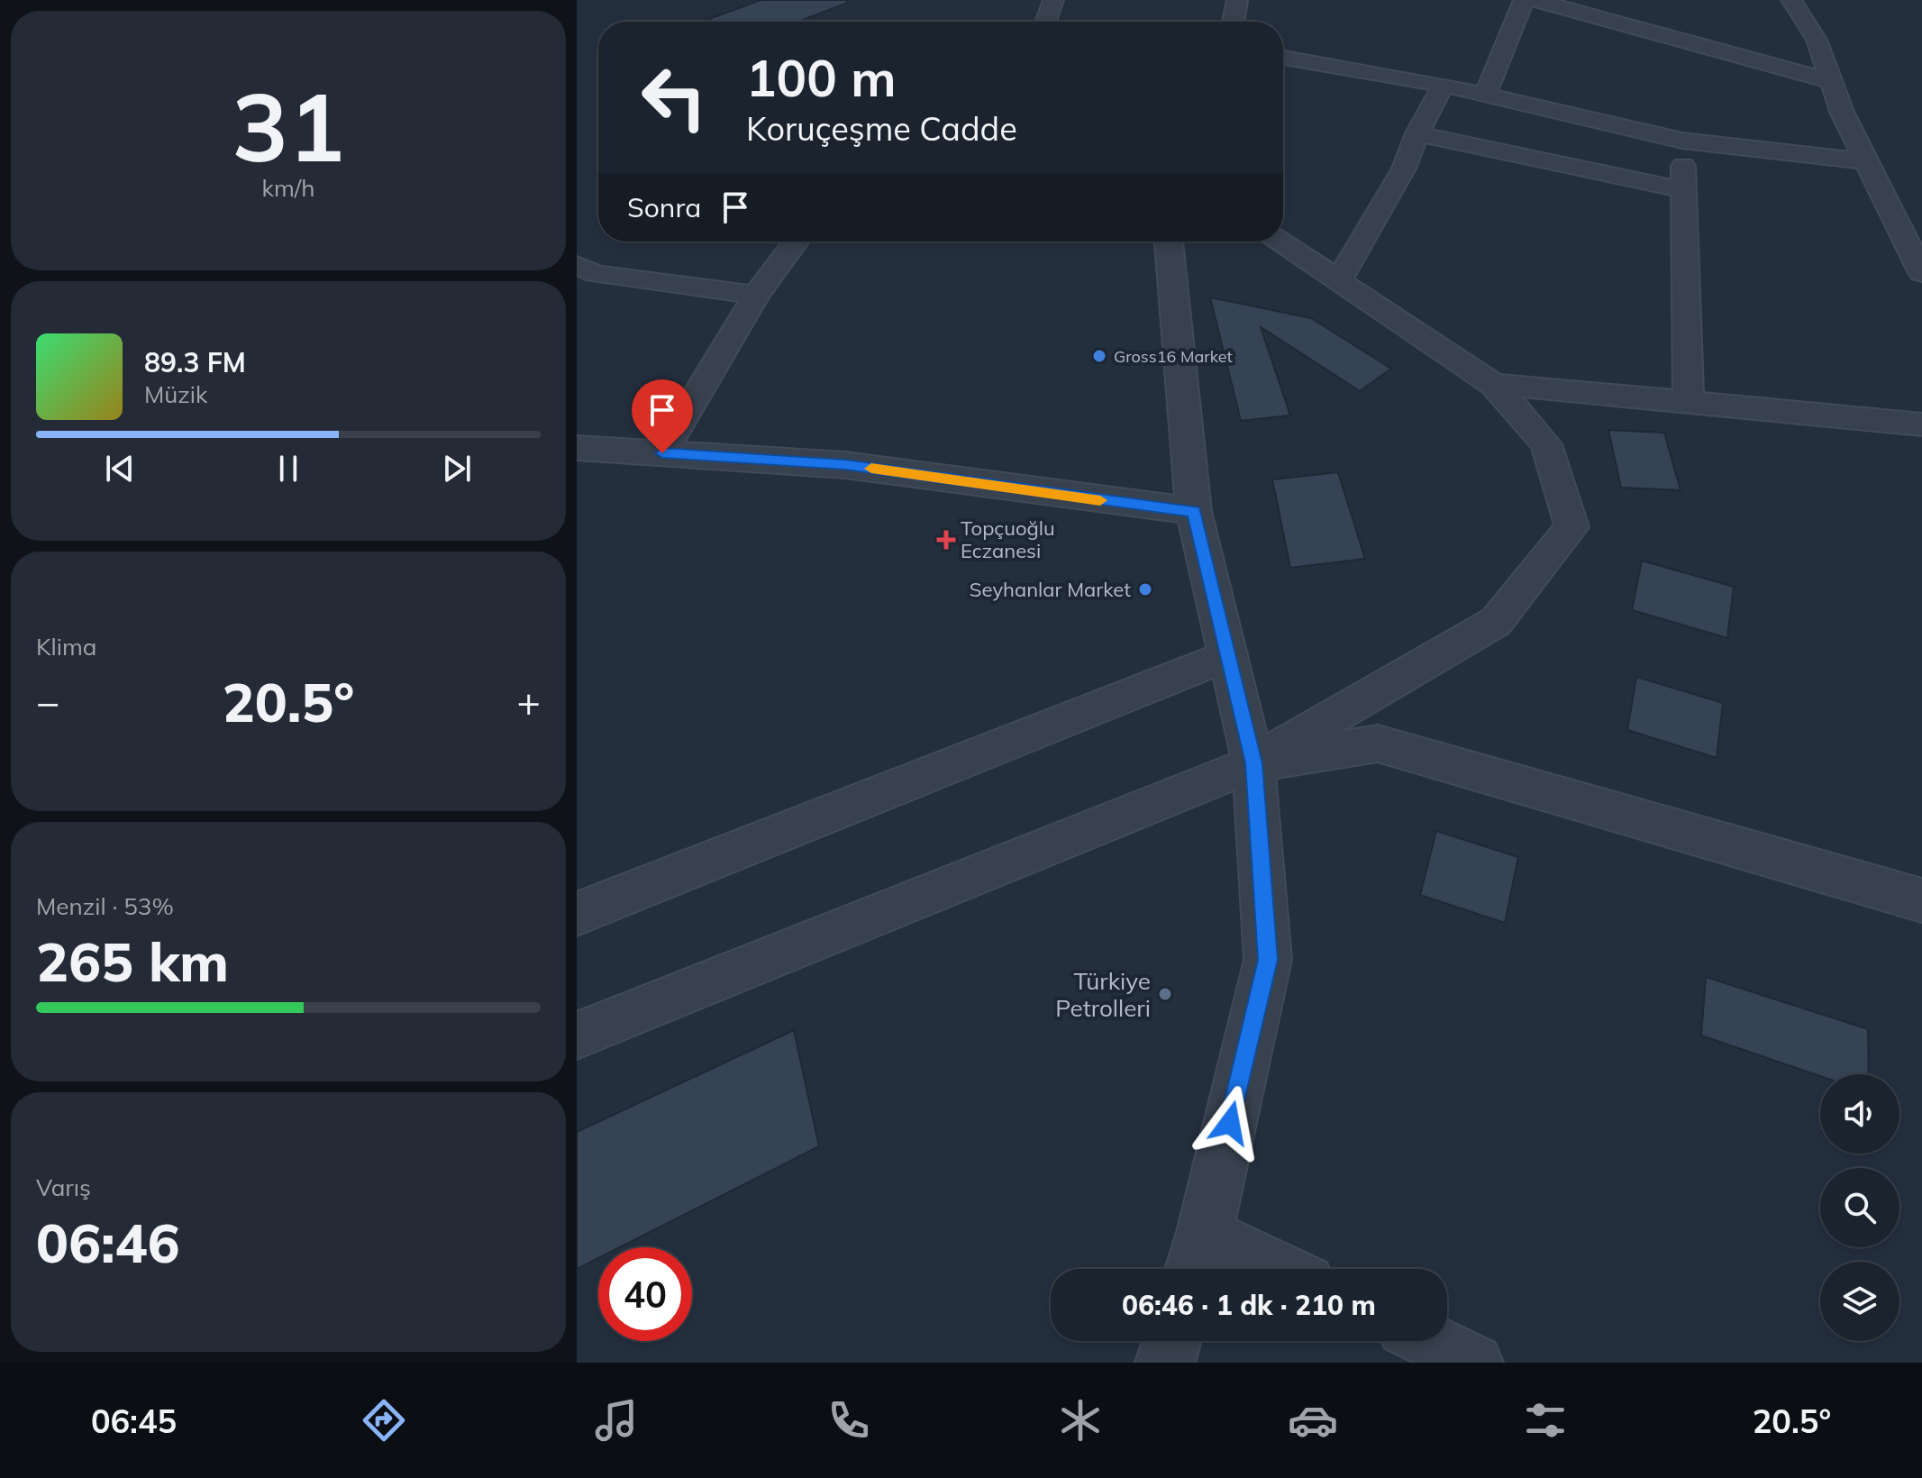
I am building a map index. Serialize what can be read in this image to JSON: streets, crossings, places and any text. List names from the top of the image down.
{
  "places": {
    "other": ["Gross16 Market", "Seyhanlar Market", "Türkiye Petrolleri"],
    "health": ["Topçuoğlu Eczanesi"]
  },
  "page": {
    "tile": [
      ["31", "km/h"],
      "Klima",
      ["Menzil · 53%", "265 km"],
      ["Varış", "06:46"]
    ],
    "turn": ["100 m", "Koruçeşme Cadde"],
    "then": "Sonra",
    "song": ["89.3 FM", "Müzik"],
    "heat": ["−", "20.5°", "+"],
    "limit": "40",
    "trip": "06:46 · 1 dk · 210 m",
    "tabs": ["06:45", "20.5°"]
  }
}
